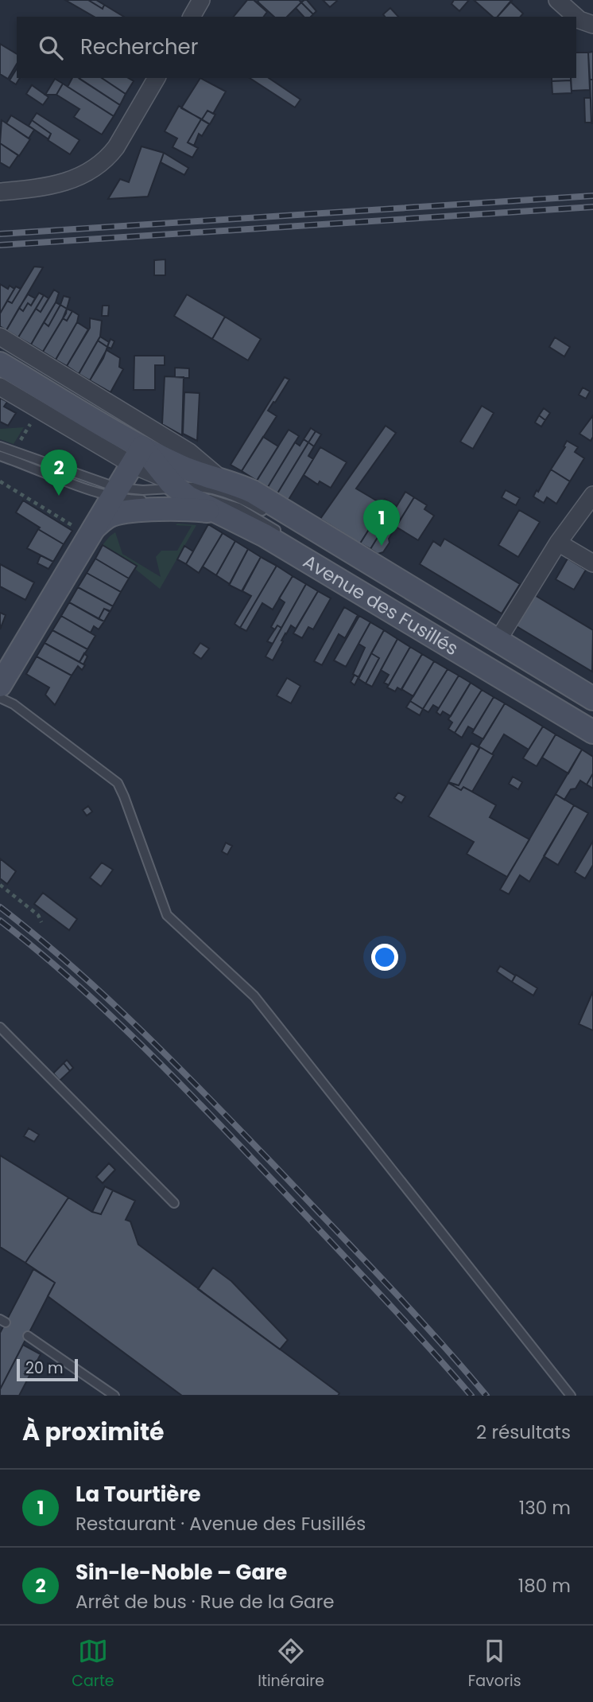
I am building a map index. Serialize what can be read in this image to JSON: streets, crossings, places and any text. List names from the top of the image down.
{
  "streets": {
    "main road": ["Avenue des Fusillés"]
  },
  "scale_bar": "20 m",
  "page": {
    "search": "Rechercher",
    "pins": ["2", "1"],
    "scale": "20 m",
    "heading": ["À proximité", "2 résultats"],
    "list": [
      {
        "mark": "1",
        "name": "La Tourtière",
        "note": "Restaurant · Avenue des Fusillés",
        "value": "130 m"
      },
      {
        "mark": "2",
        "name": "Sin-le-Noble – Gare",
        "note": "Arrêt de bus · Rue de la Gare",
        "value": "180 m"
      }
    ],
    "nav": ["Carte", "Itinéraire", "Favoris"]
  }
}
